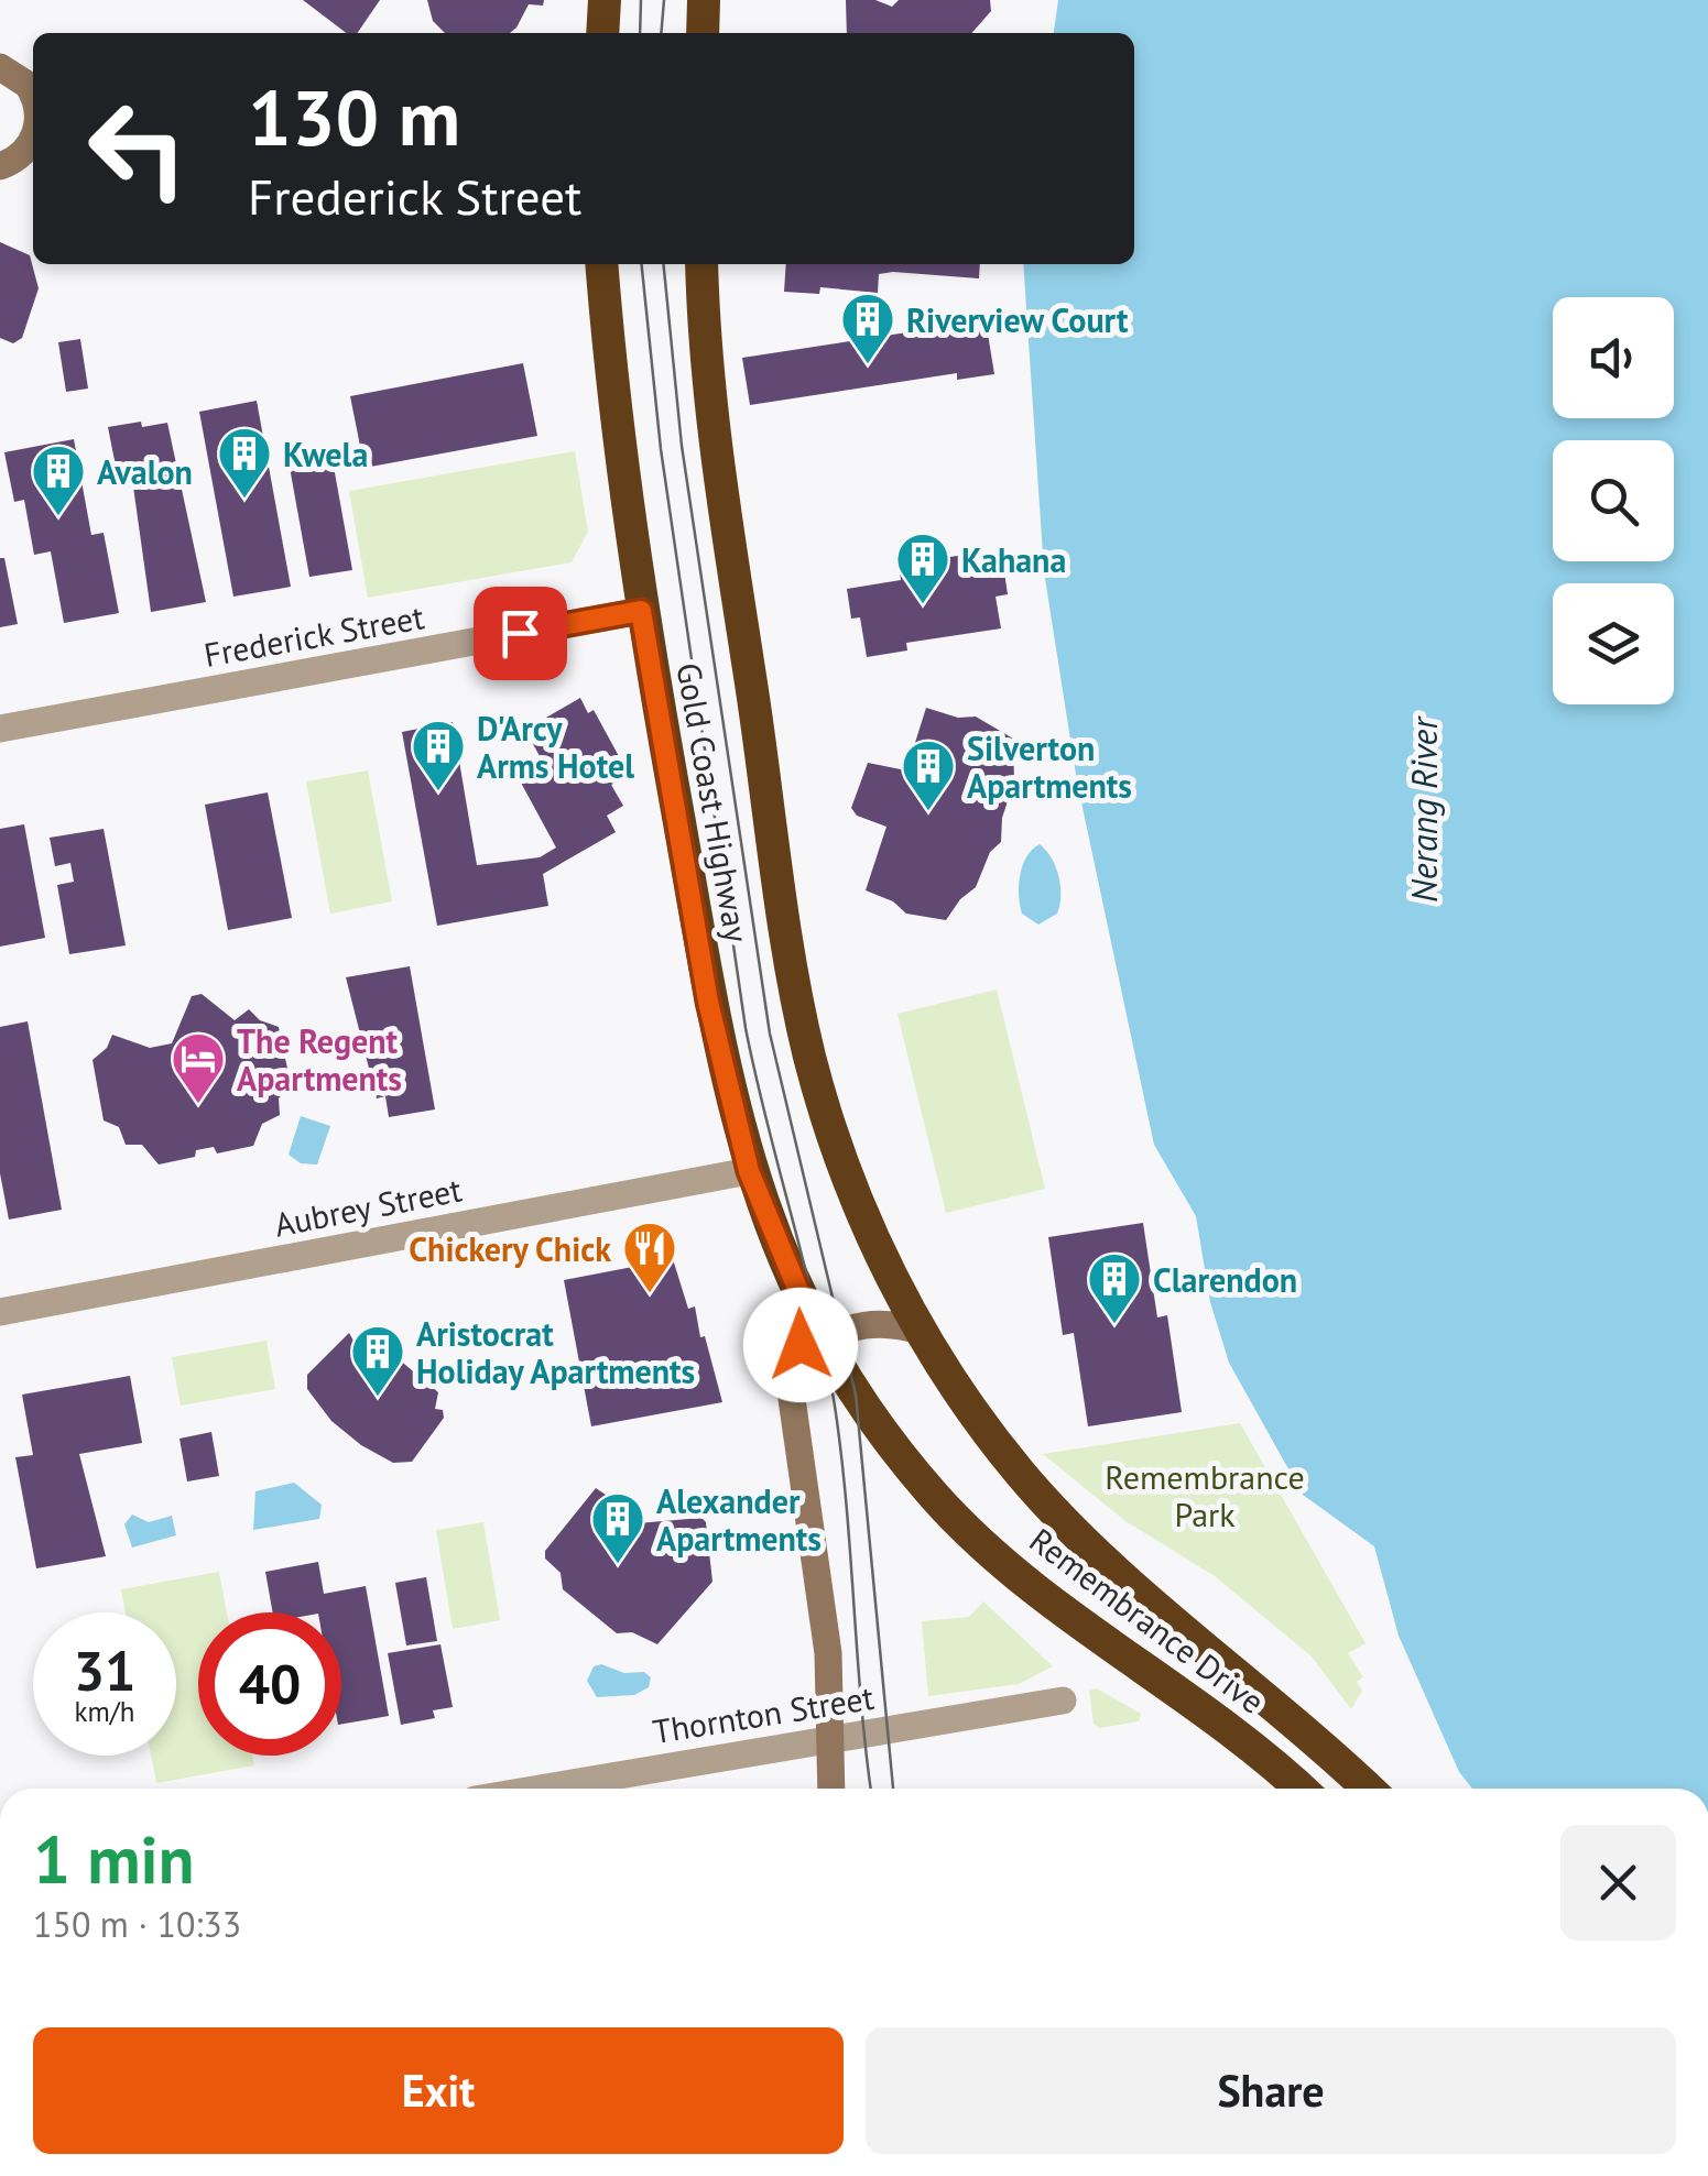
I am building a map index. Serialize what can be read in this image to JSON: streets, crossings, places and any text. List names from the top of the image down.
{
  "streets": {
    "highway": ["Gold Coast Highway", "Remembrance Drive"],
    "street": ["Frederick Street", "Aubrey Street", "Thornton Street"]
  },
  "crossings": [
    ["Frederick Street", "Gold Coast Highway"],
    ["Gold Coast Highway", "Aubrey Street"],
    ["Gold Coast Highway", "Remembrance Drive"]
  ],
  "water": ["Nerang River"],
  "parks": ["Remembrance Park"],
  "places": {
    "building": [
      "Riverview Court",
      "Kwela",
      "Avalon",
      "Kahana",
      "D'Arcy Arms Hotel",
      "Silverton Apartments",
      "Clarendon",
      "Aristocrat Holiday Apartments",
      "Alexander Apartments"
    ],
    "hotel": ["The Regent Apartments"],
    "restaurant": ["Chickery Chick"]
  },
  "page": {
    "turn": ["130 m", "Frederick Street"],
    "speed": "31 km/h",
    "limit": "40",
    "heading": ["1 min", "150 m · 10:33"],
    "buttons": ["Exit", "Share"]
  }
}
